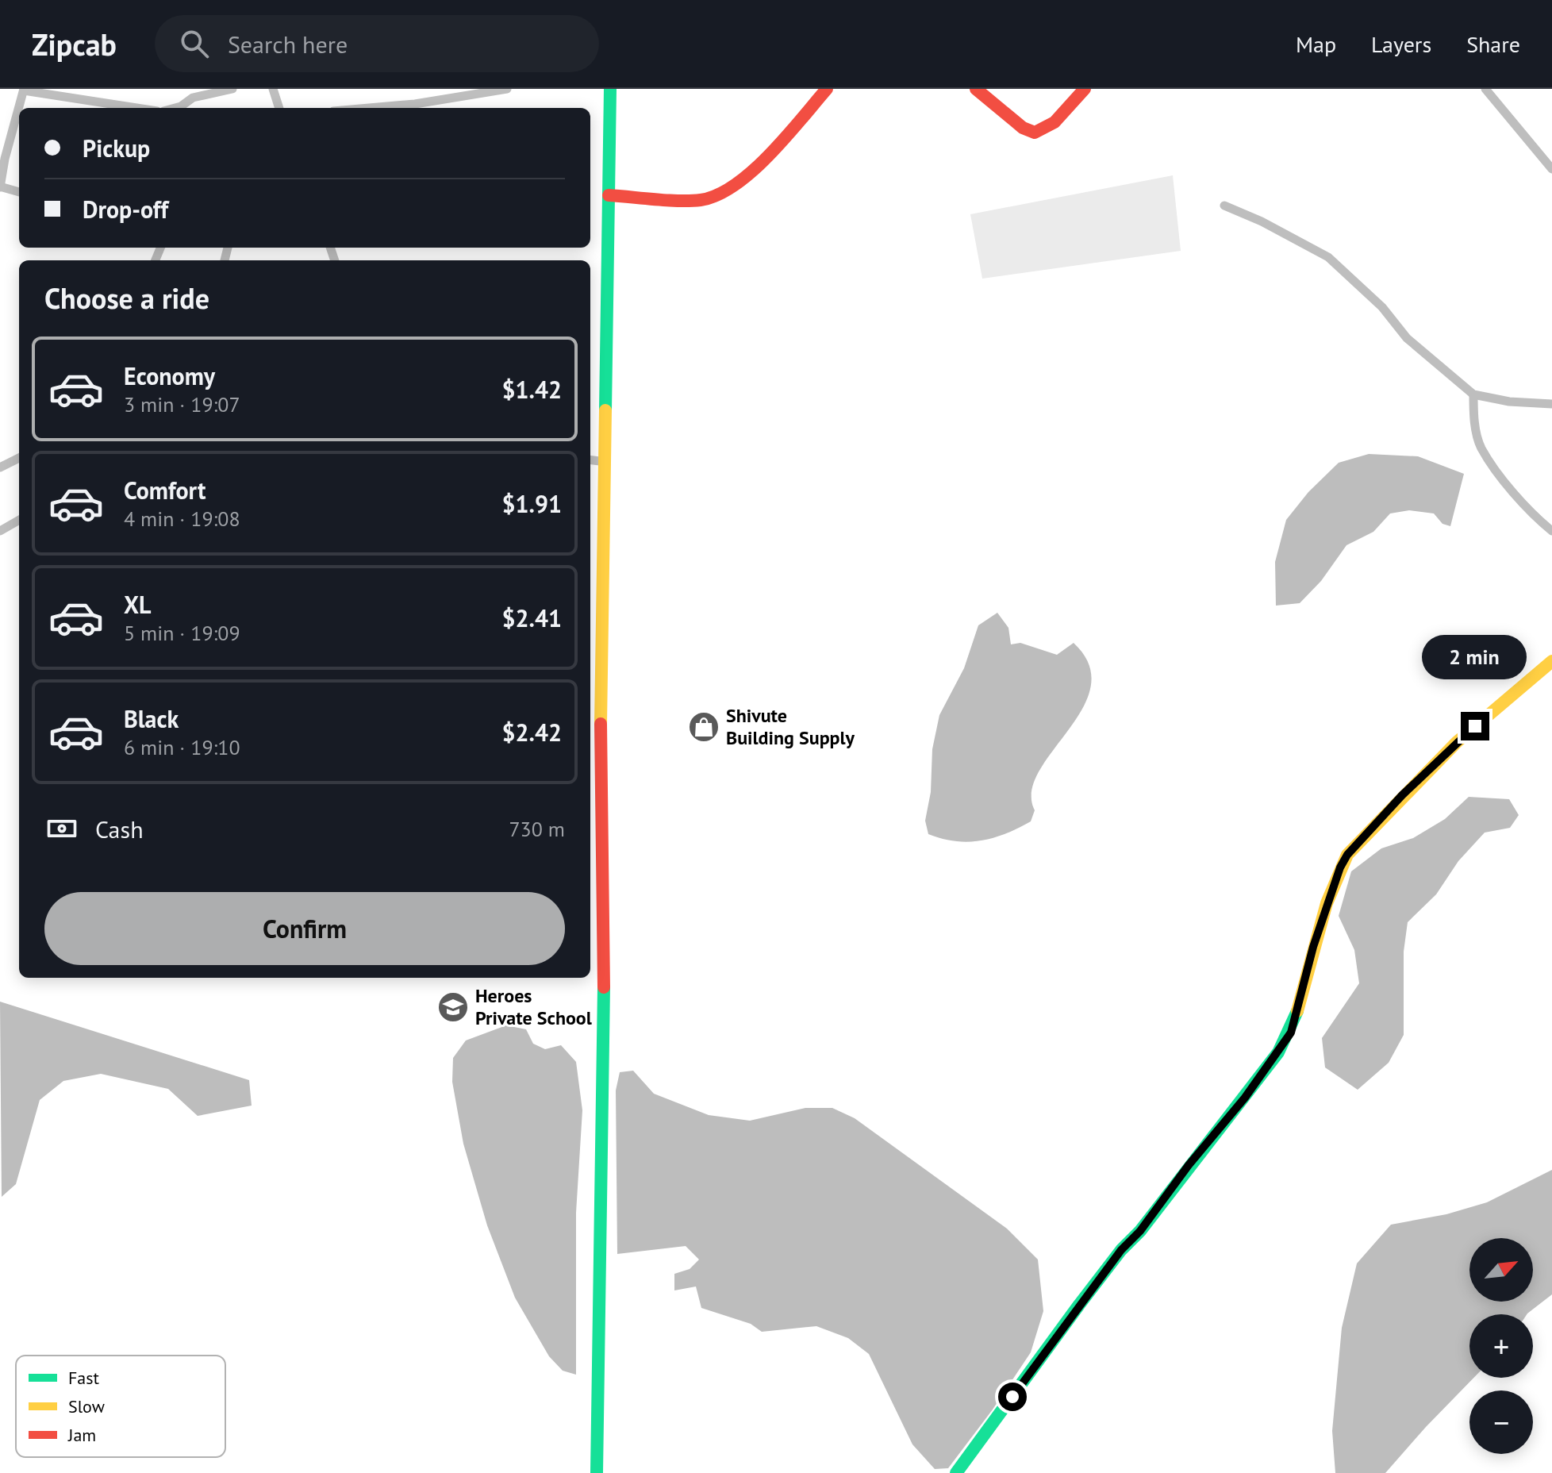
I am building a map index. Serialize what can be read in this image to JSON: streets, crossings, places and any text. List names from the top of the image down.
{
  "places": {
    "shop": ["Shivute Building Supply"],
    "school or university": ["Heroes Private School"]
  },
  "legend": ["Fast", "Slow", "Jam"],
  "north": "top right",
  "page": {
    "header": "Zipcab",
    "search": "Search here",
    "nav": ["Map", "Layers", "Share"],
    "banner": ["Pickup", "Drop-off"],
    "heading": "Choose a ride",
    "list": [
      {
        "name": "Economy",
        "note": "3 min · 19:07",
        "value": "$1.42"
      },
      {
        "name": "Comfort",
        "note": "4 min · 19:08",
        "value": "$1.91"
      },
      {
        "name": "XL",
        "note": "5 min · 19:09",
        "value": "$2.41"
      },
      {
        "name": "Black",
        "note": "6 min · 19:10",
        "value": "$2.42"
      }
    ],
    "bubble": "2 min",
    "pay": ["Cash", "730 m"],
    "buttons": "Confirm",
    "map_buttons": ["+", "−"]
  }
}
